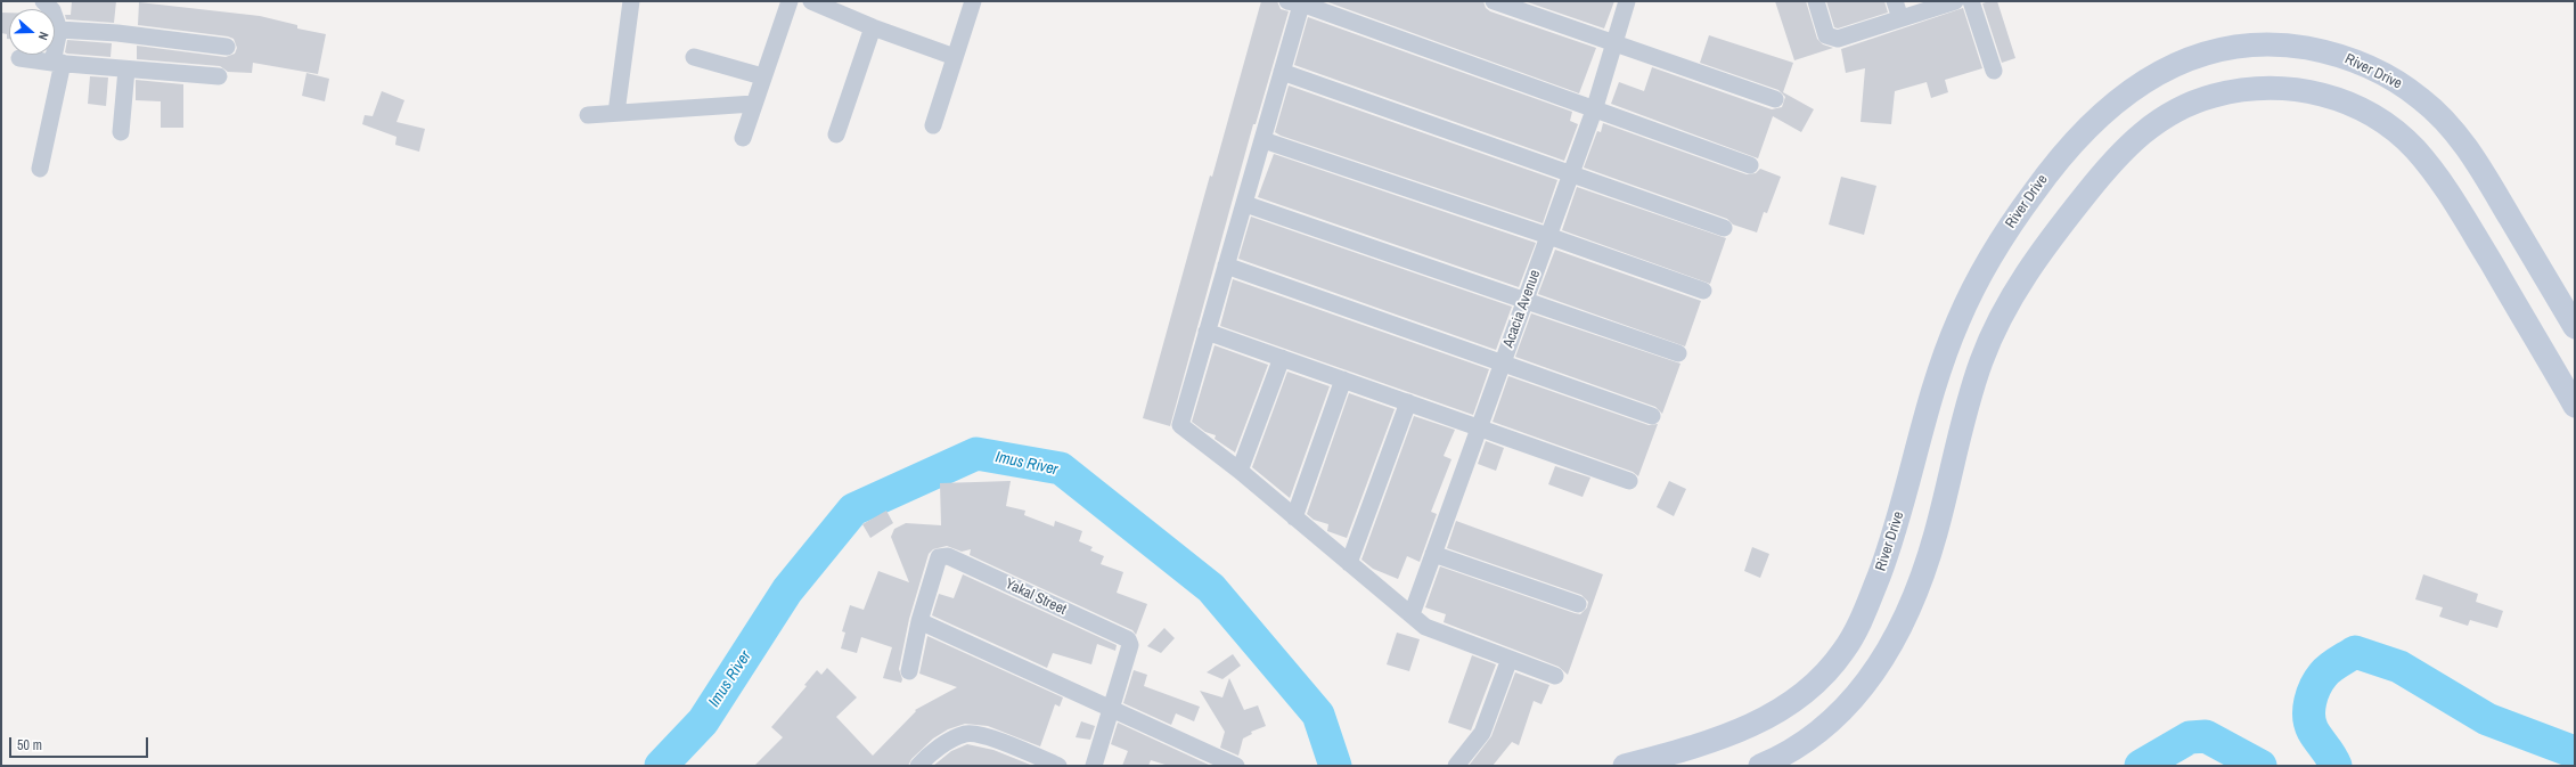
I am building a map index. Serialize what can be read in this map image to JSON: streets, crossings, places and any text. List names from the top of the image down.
{
  "streets": {
    "street": ["River Drive", "Acacia Avenue", "Yakal Street"]
  },
  "water": ["Imus River"],
  "scale_bar": "50 m",
  "north": "right"
}
